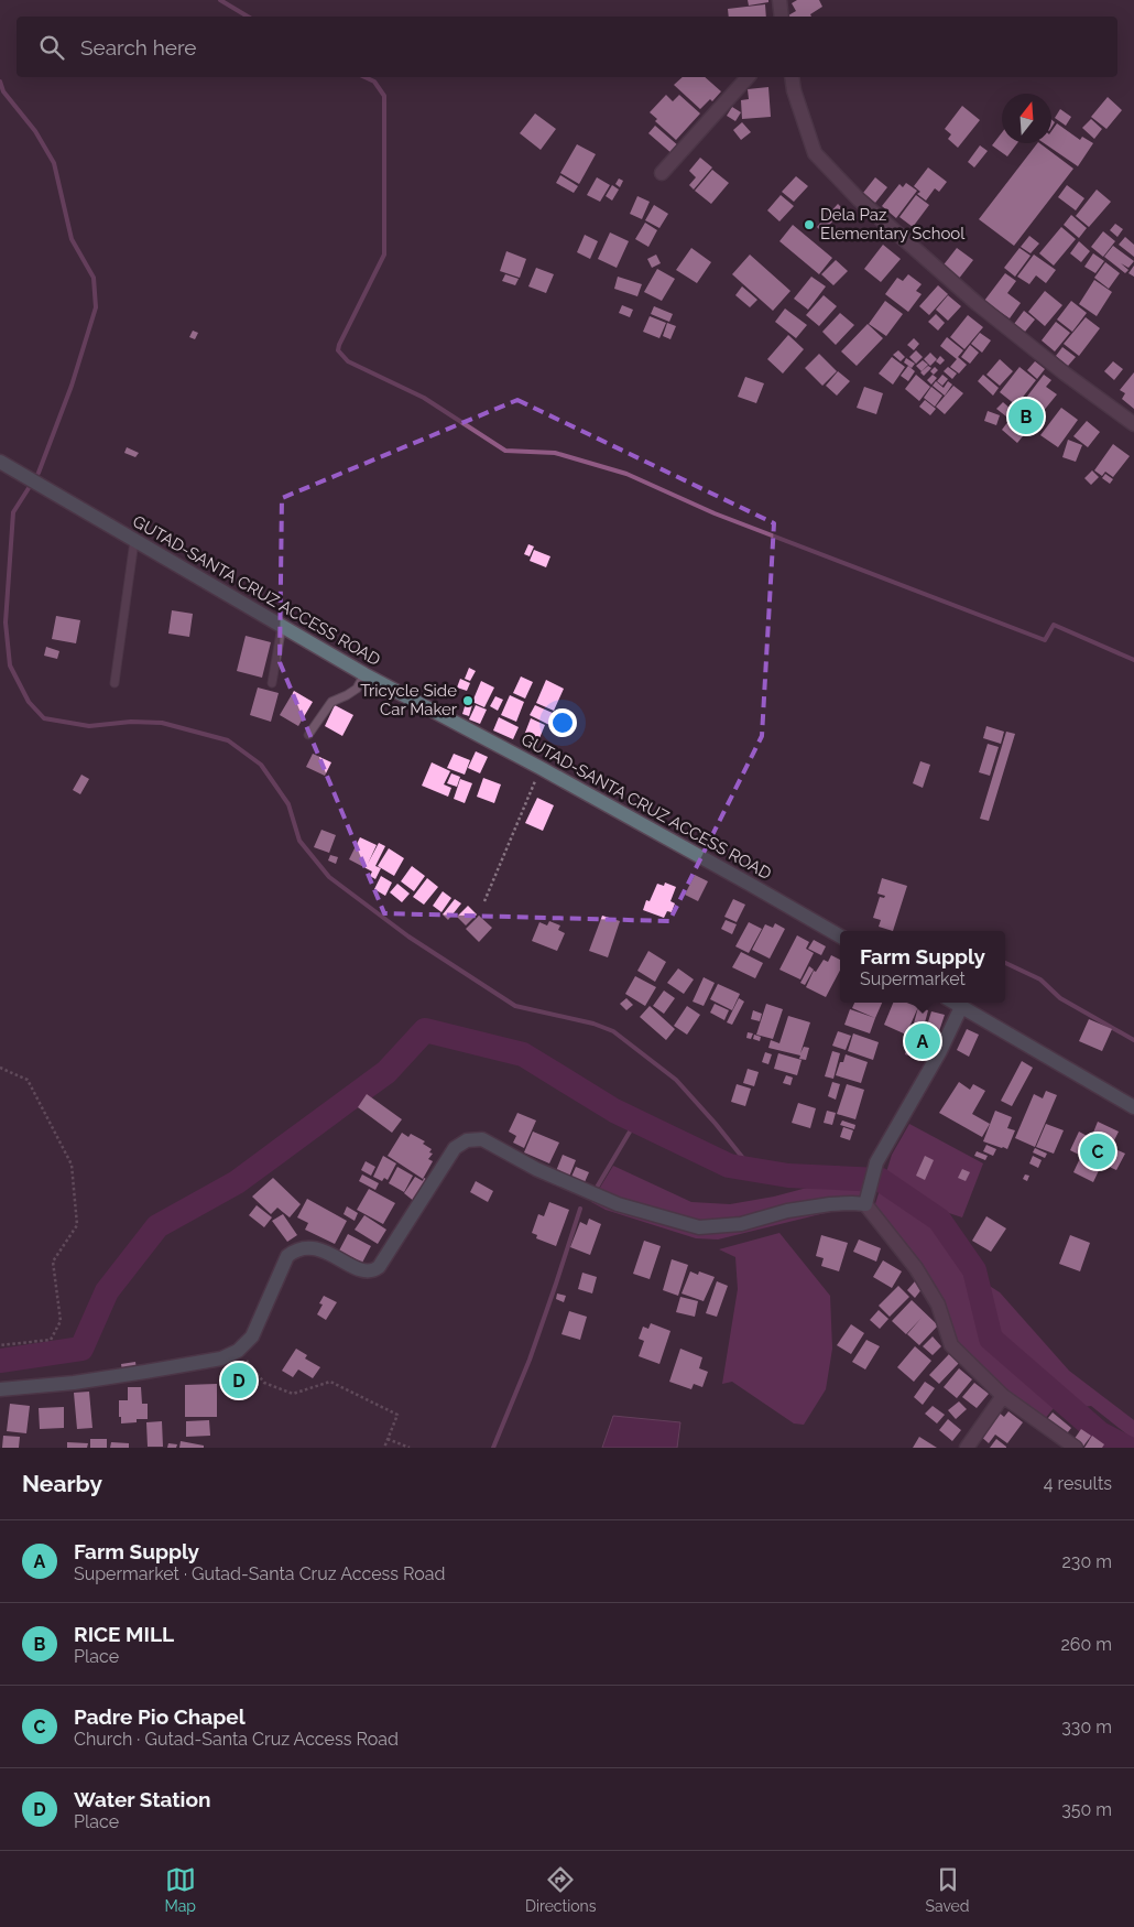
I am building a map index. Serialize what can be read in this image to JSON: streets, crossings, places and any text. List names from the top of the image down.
{
  "streets": {
    "street": ["GUTAD-SANTA CRUZ ACCESS ROAD"]
  },
  "places": ["Dela Paz Elementary School", "Tricycle Side Car Maker"],
  "north": "top",
  "page": {
    "search": "Search here",
    "pins": [
      "B",
      "A",
      "C",
      "D"
    ],
    "popup": ["Farm Supply", "Supermarket"],
    "heading": ["Nearby", "4 results"],
    "list": [
      {
        "mark": "A",
        "name": "Farm Supply",
        "note": "Supermarket · Gutad-Santa Cruz Access Road",
        "value": "230 m"
      },
      {
        "mark": "B",
        "name": "RICE MILL",
        "note": "Place",
        "value": "260 m"
      },
      {
        "mark": "C",
        "name": "Padre Pio Chapel",
        "note": "Church · Gutad-Santa Cruz Access Road",
        "value": "330 m"
      },
      {
        "mark": "D",
        "name": "Water Station",
        "note": "Place",
        "value": "350 m"
      }
    ],
    "nav": ["Map", "Directions", "Saved"]
  }
}
